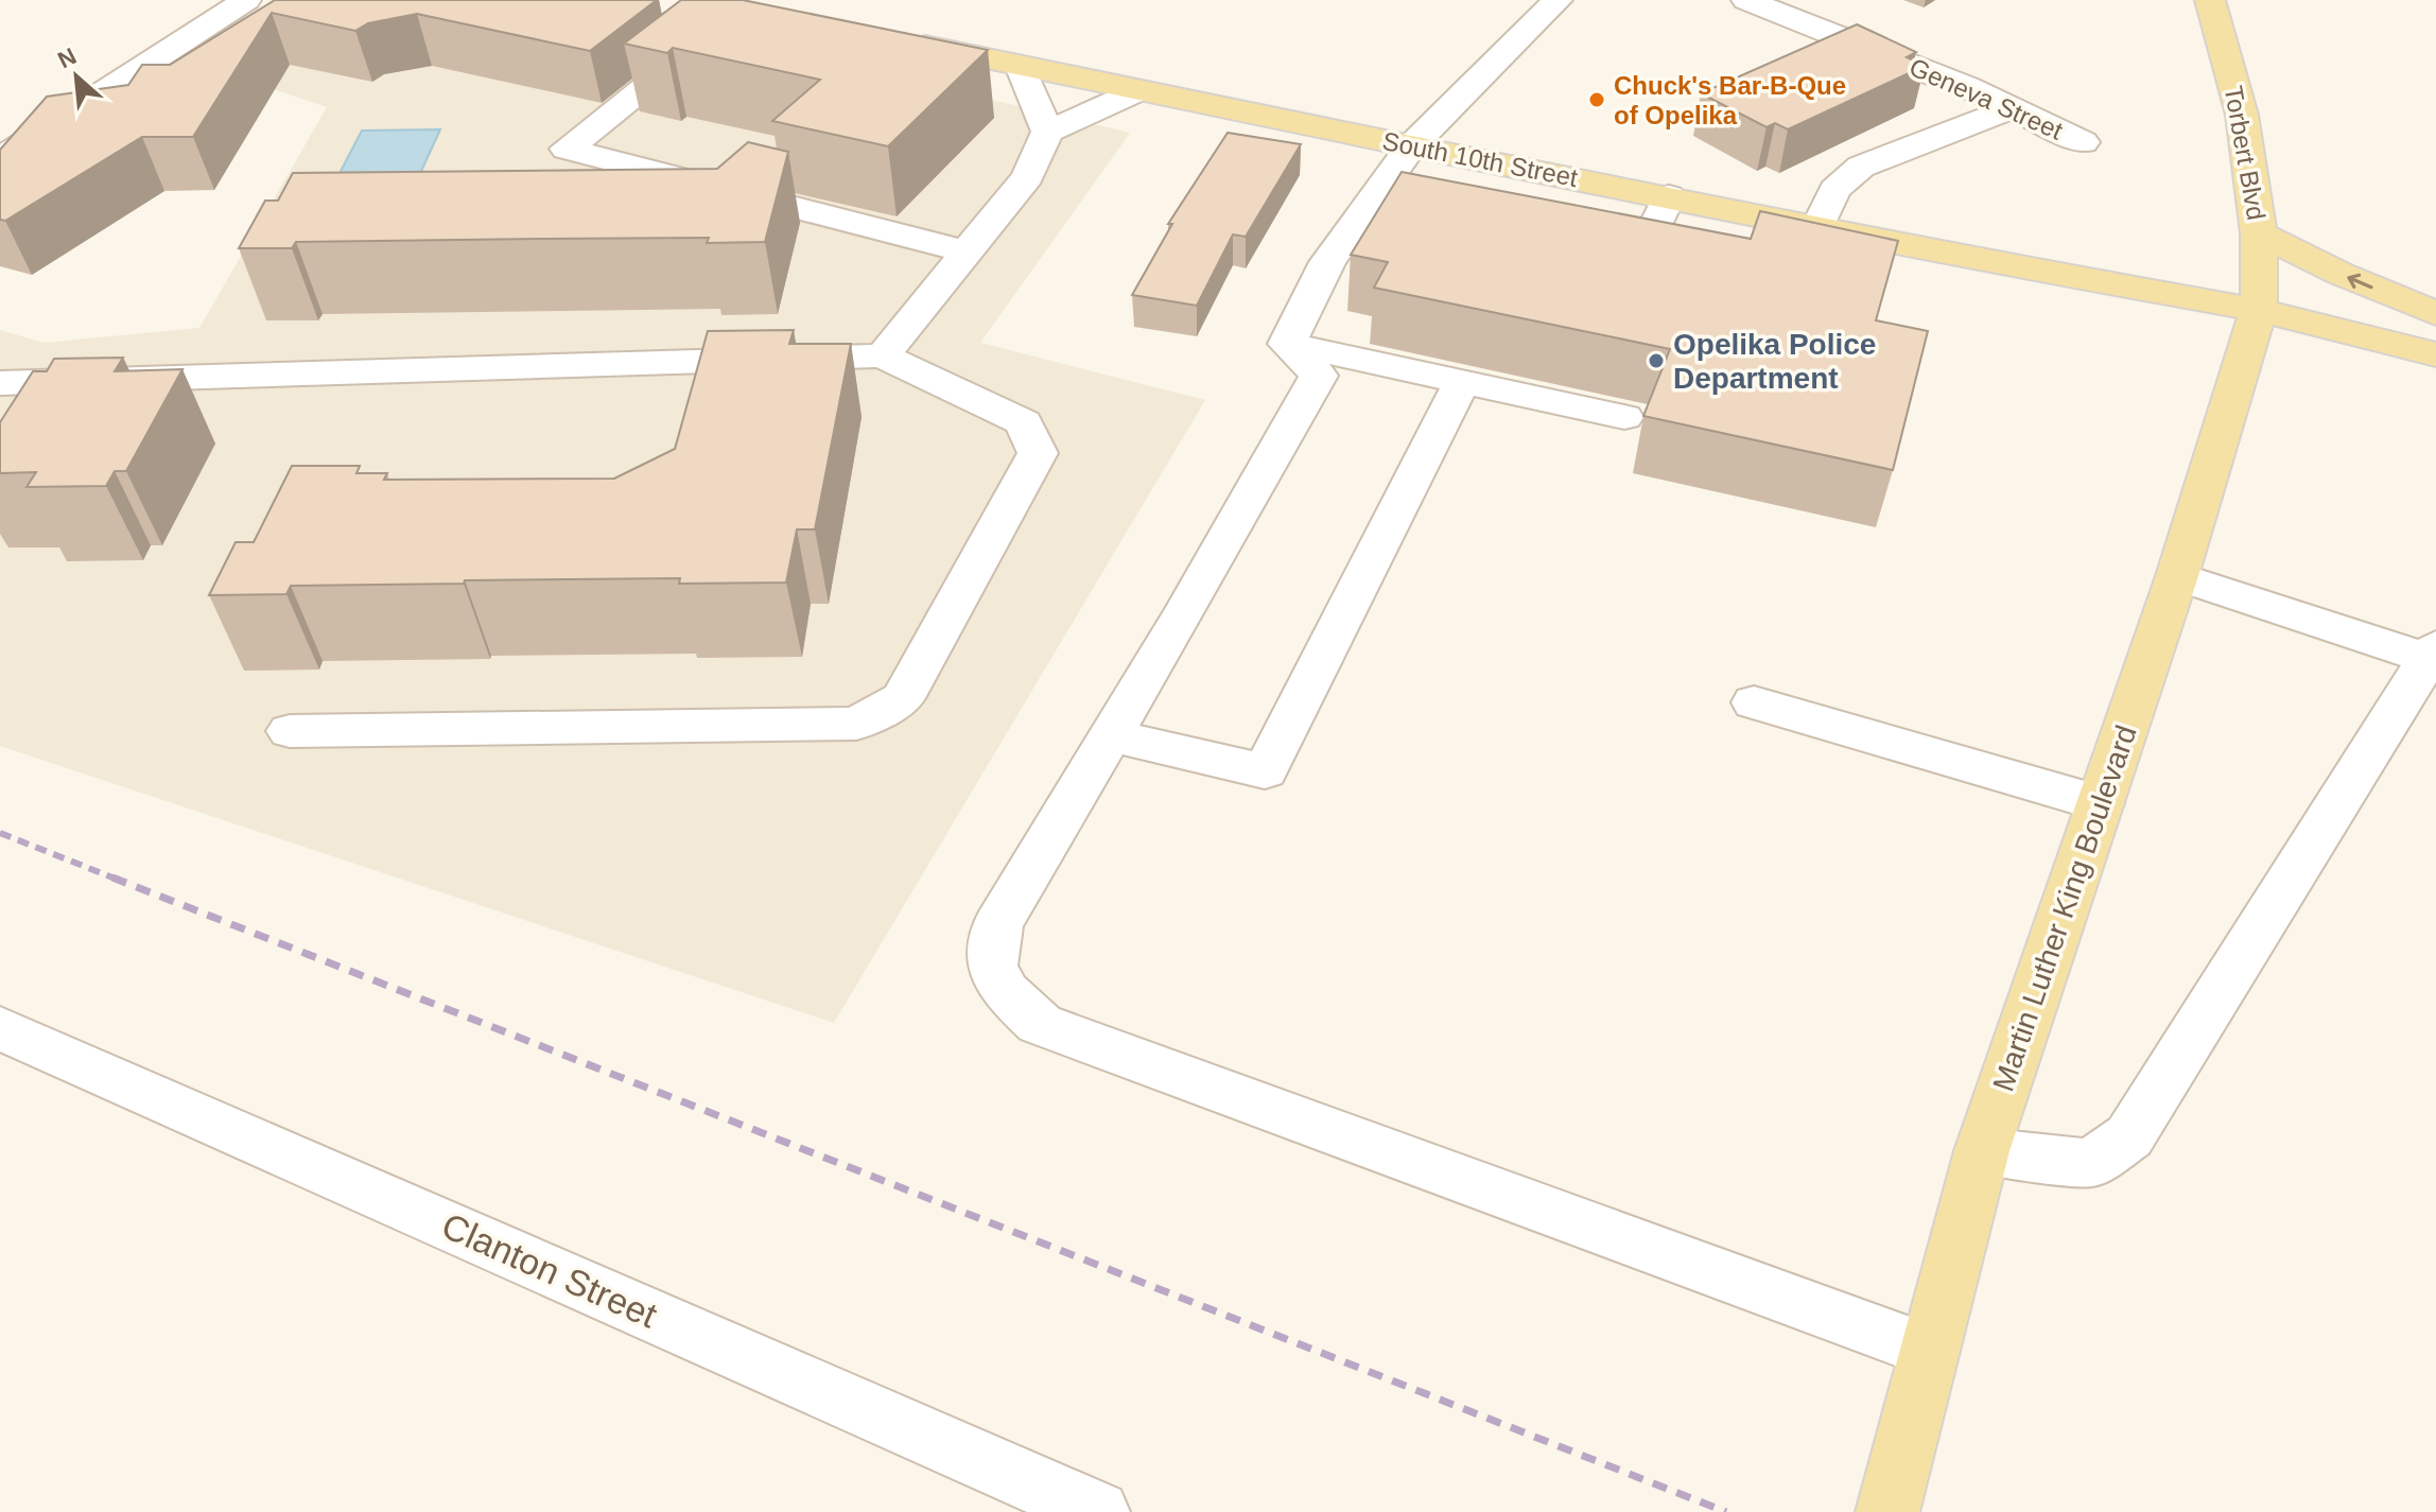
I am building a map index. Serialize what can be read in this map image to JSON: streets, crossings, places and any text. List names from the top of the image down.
{
  "streets": {
    "main road": ["Torbert Blvd", "South 10th Street", "Martin Luther King Boulevard"],
    "street": ["Geneva Street", "Clanton Street"]
  },
  "crossings": [
    ["Torbert Blvd", "South 10th Street"],
    ["Torbert Blvd", "Martin Luther King Boulevard"],
    ["South 10th Street", "Martin Luther King Boulevard"]
  ],
  "places": ["Chuck's Bar-B-Que of Opelika", "Opelika Police Department"],
  "north": "top left"
}
